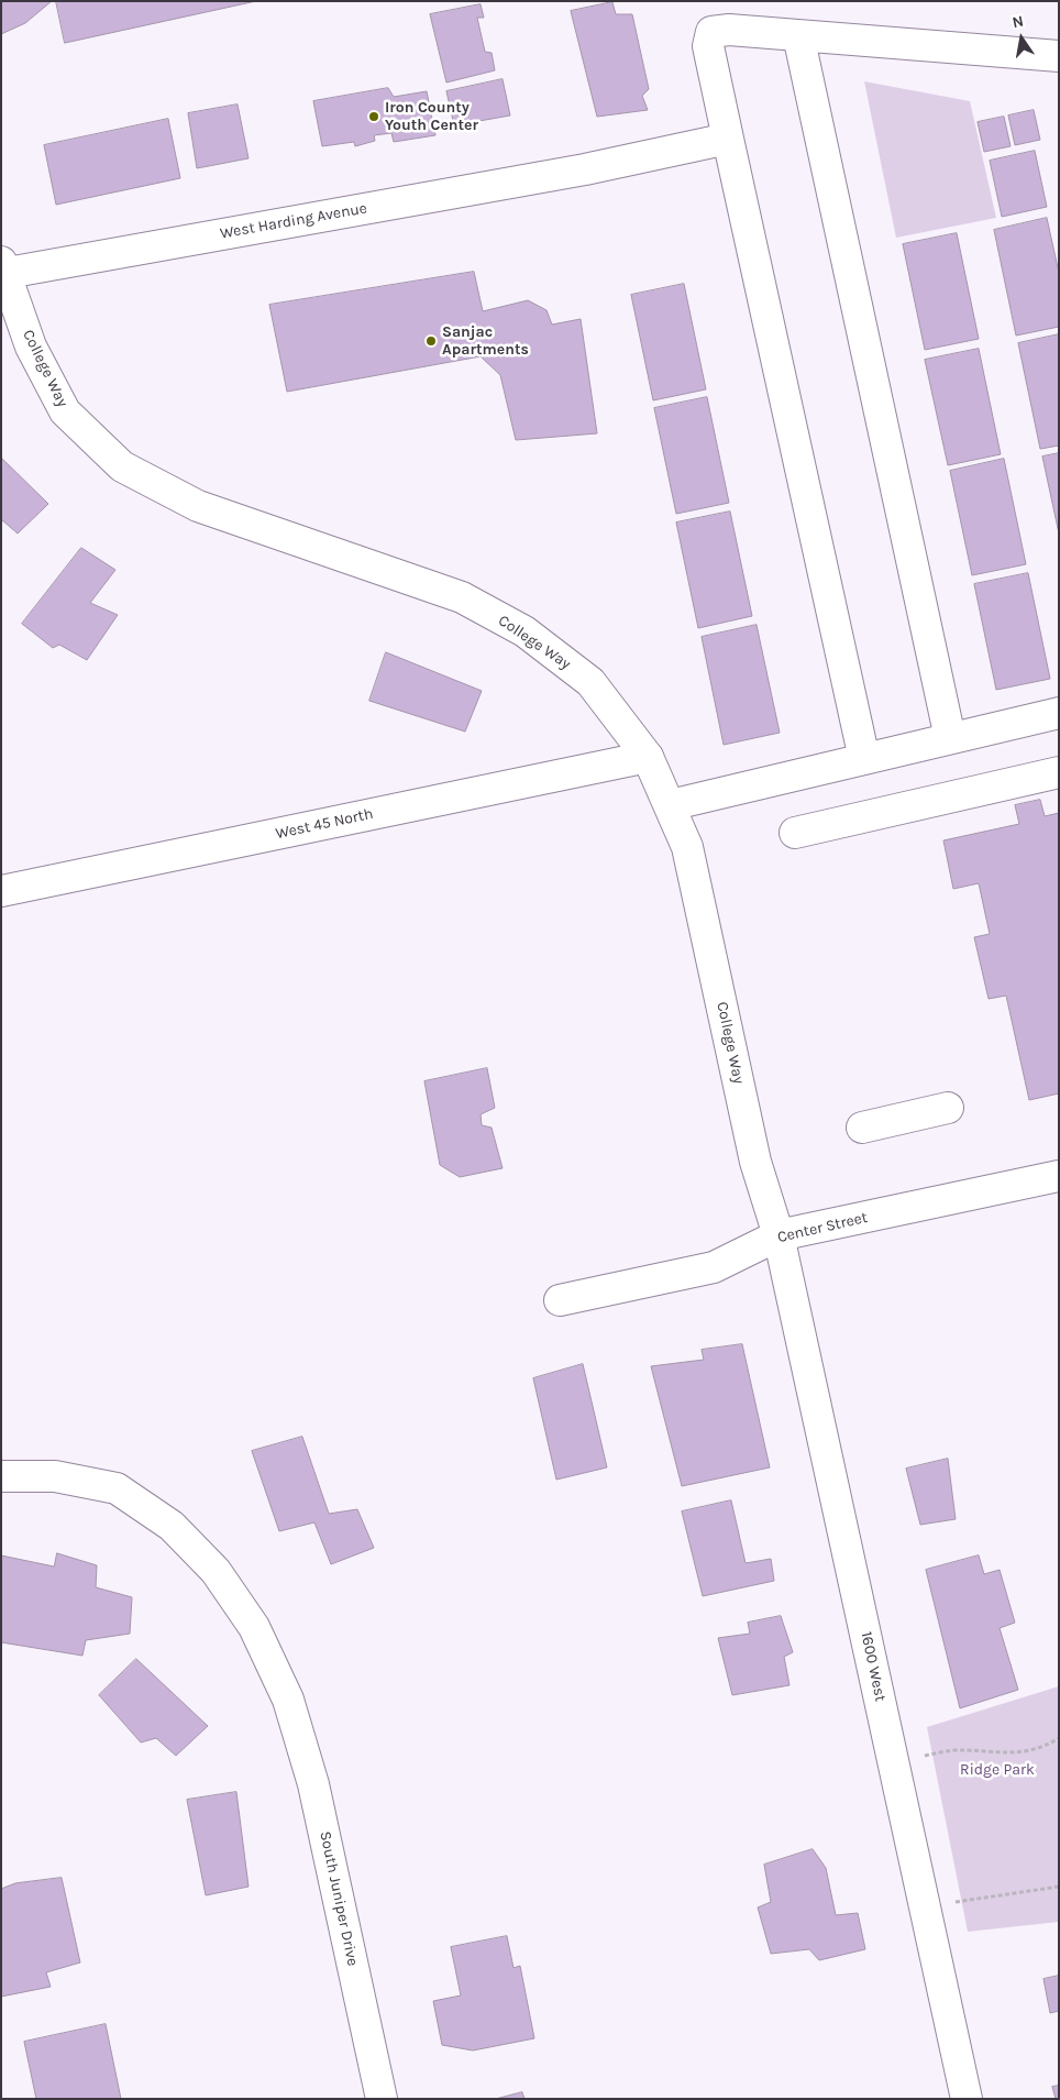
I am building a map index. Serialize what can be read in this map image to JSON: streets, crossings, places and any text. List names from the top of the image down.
{
  "streets": {
    "street": [
      "West Harding Avenue",
      "College Way",
      "West 45 North",
      "Center Street",
      "1600 West",
      "South Juniper Drive"
    ]
  },
  "crossings": [
    ["West Harding Avenue", "College Way"],
    ["College Way", "West 45 North"],
    ["College Way", "Center Street"],
    ["College Way", "1600 West"],
    ["Center Street", "1600 West"]
  ],
  "parks": ["Ridge Park"],
  "places": ["Iron County Youth Center", "Sanjac Apartments"],
  "north": "top"
}
